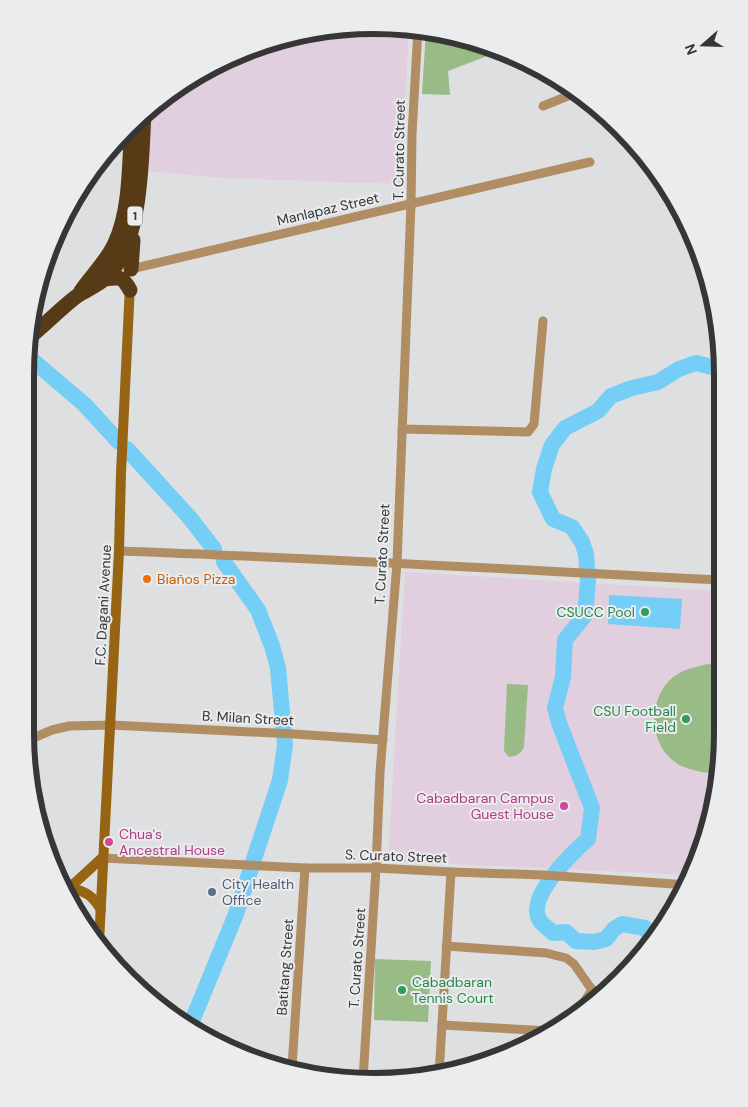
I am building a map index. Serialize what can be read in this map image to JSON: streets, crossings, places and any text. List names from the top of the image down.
{
  "streets": {
    "highway": ["1"],
    "street": [
      "T. Curato Street",
      "Manlapaz Street",
      "F.C. Dagani Avenue",
      "B. Milan Street",
      "S. Curato Street",
      "Batitang Street"
    ]
  },
  "crossings": [
    ["T. Curato Street", "Manlapaz Street"],
    ["T. Curato Street", "B. Milan Street"],
    ["T. Curato Street", "S. Curato Street"],
    ["Manlapaz Street", "F.C. Dagani Avenue"],
    ["F.C. Dagani Avenue", "B. Milan Street"],
    ["F.C. Dagani Avenue", "S. Curato Street"],
    ["S. Curato Street", "Batitang Street"]
  ],
  "places": [
    "Biaños Pizza",
    "CSUCC Pool",
    "CSU Football Field",
    "Cabadbaran Campus Guest House",
    "Chua's Ancestral House",
    "City Health Office",
    "Cabadbaran Tennis Court"
  ],
  "north": "left"
}
